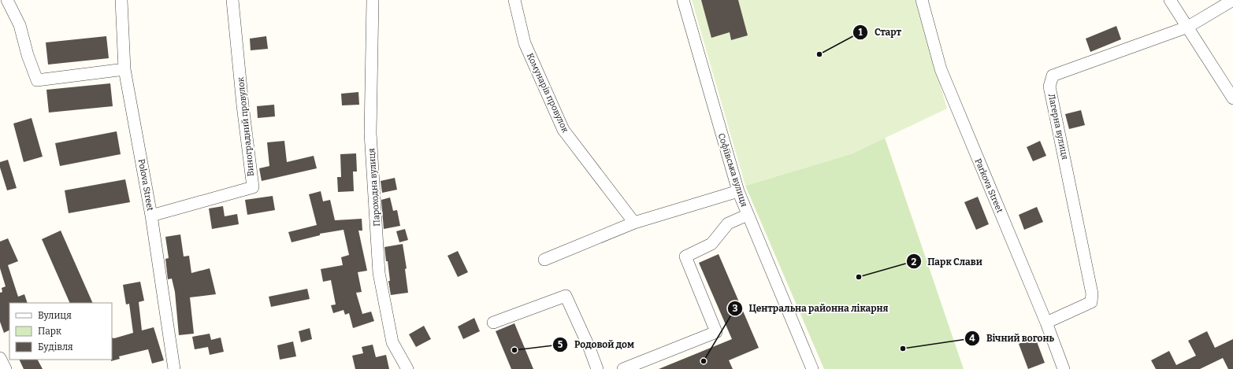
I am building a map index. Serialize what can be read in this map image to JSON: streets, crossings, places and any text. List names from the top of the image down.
{
  "streets": {
    "street": [
      "Комунарів провулок",
      "Виноградний провулок",
      "Лагерна вулиця",
      "Софіївська вулиця",
      "Polova Street",
      "Parkova Street",
      "Пароходна вулиця"
    ]
  },
  "crossings": [
    ["Виноградний провулок", "Polova Street"],
    ["Лагерна вулиця", "Parkova Street"]
  ],
  "places": [
    "Старт",
    "Парк Слави",
    "Вічний вогонь",
    "Родовой дом",
    "Центральна районна лікарня"
  ],
  "legend": ["Вулиця", "Парк", "Будівля"]
}
